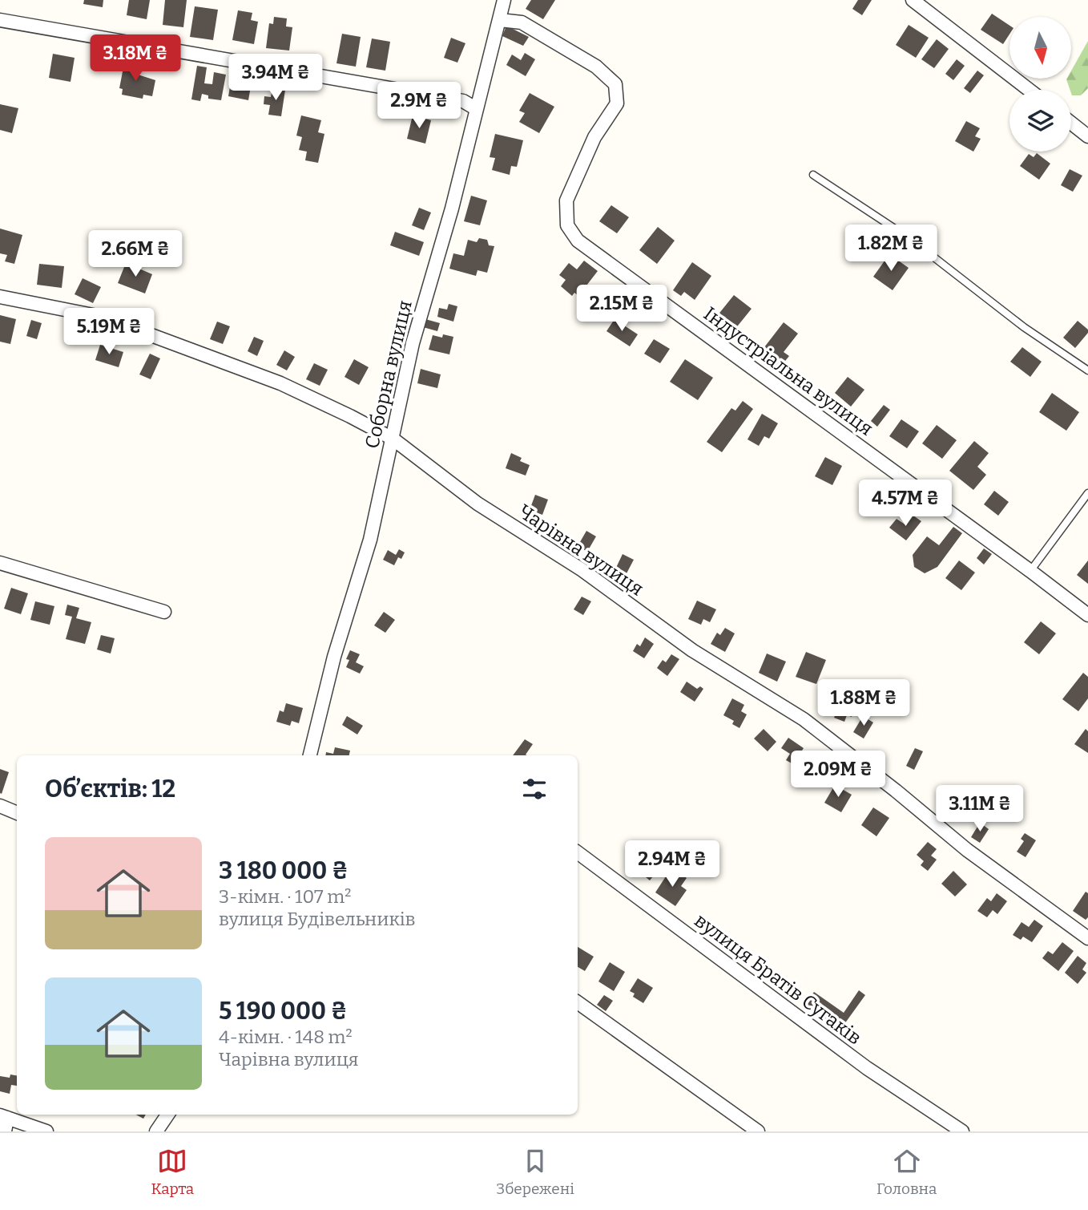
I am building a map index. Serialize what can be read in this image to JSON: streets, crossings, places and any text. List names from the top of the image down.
{
  "streets": {
    "street": [
      "Індустріальна вулиця",
      "Соборна вулиця",
      "Чарівна вулиця",
      "вулиця Братів Сугаків"
    ]
  },
  "crossings": [
    ["Індустріальна вулиця", "Соборна вулиця"],
    ["Соборна вулиця", "Чарівна вулиця"]
  ],
  "north": "bottom",
  "page": {
    "price": [
      "3.18M ₴",
      "3.94M ₴",
      "2.9M ₴",
      "1.82M ₴",
      "2.66M ₴",
      "2.15M ₴",
      "5.19M ₴",
      "4.57M ₴",
      "1.88M ₴",
      "2.09M ₴",
      "3.11M ₴",
      "2.94M ₴"
    ],
    "heading": "Об’єктів: 12",
    "list": [
      {
        "name": "3 180 000 ₴",
        "note": "3-кімн. · 107 m² · вулиця Будівельників"
      },
      {
        "name": "5 190 000 ₴",
        "note": "4-кімн. · 148 m² · Чарівна вулиця"
      }
    ],
    "tabs": ["Карта", "Збережені", "Головна"]
  }
}
